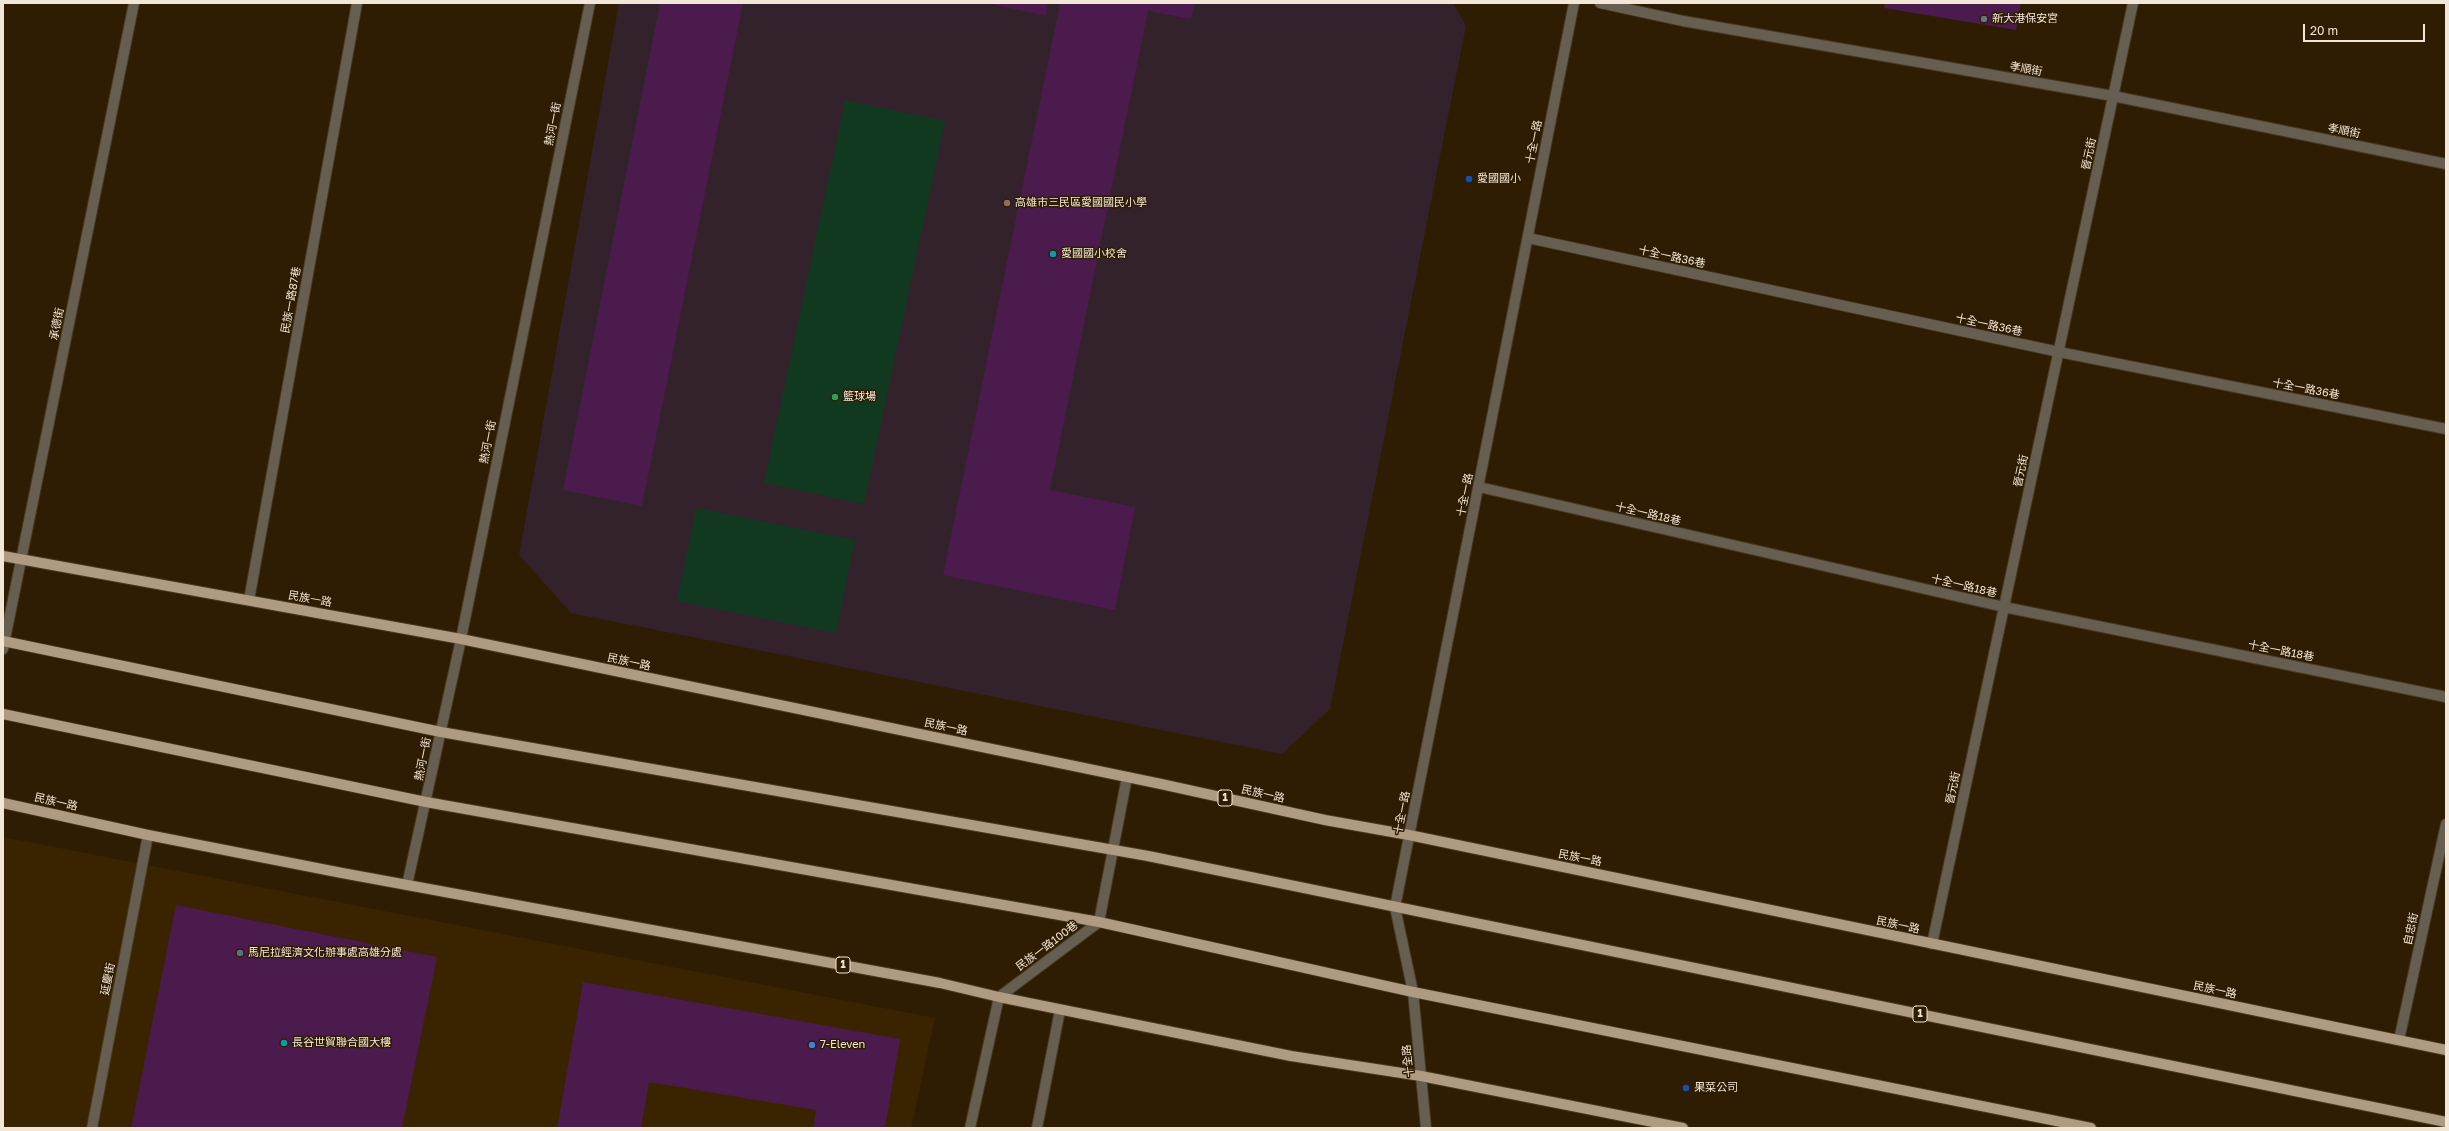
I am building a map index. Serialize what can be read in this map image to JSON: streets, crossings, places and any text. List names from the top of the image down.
{
  "streets": {
    "main road": ["民族一路", "1"],
    "street": [
      "孝順街",
      "熱河一街",
      "十全一路",
      "晉元街",
      "十全一路36巷",
      "民族一路87巷",
      "承德街",
      "十全一路18巷",
      "自忠街",
      "民族一路100巷",
      "延慶街",
      "十全路"
    ]
  },
  "crossings": [
    ["孝順街", "晉元街"],
    ["熱河一街", "民族一路"],
    ["熱河一街", "1"],
    ["十全一路", "十全一路36巷"],
    ["十全一路", "十全一路18巷"],
    ["十全一路", "民族一路"],
    ["十全一路", "1"],
    ["十全一路", "十全路"],
    ["晉元街", "十全一路36巷"],
    ["晉元街", "十全一路18巷"],
    ["晉元街", "民族一路"],
    ["民族一路87巷", "民族一路"],
    ["承德街", "民族一路"],
    ["承德街", "1"],
    ["民族一路", "自忠街"],
    ["民族一路", "民族一路100巷"],
    ["民族一路", "延慶街"],
    ["民族一路", "十全路"]
  ],
  "places": [
    "新大港保安宮",
    "愛國國小",
    "高雄市三民區愛國國民小學",
    "愛國國小校舍",
    "籃球場",
    "馬尼拉經濟文化辦事處高雄分處",
    "長谷世貿聯合國大樓",
    "7-Eleven",
    "果菜公司"
  ],
  "scale_bar": "20 m"
}
